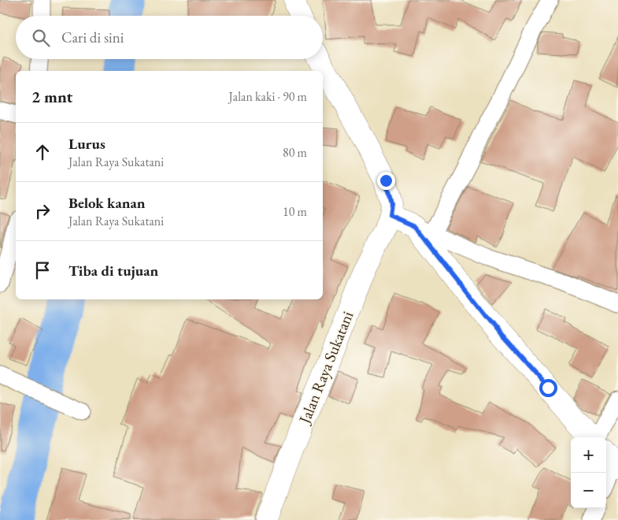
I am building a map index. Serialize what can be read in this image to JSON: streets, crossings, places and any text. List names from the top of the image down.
{
  "streets": {
    "main road": ["Jalan Raya Sukatani"]
  },
  "page": {
    "search": "Cari di sini",
    "heading": ["2 mnt", "Jalan kaki · 90 m"],
    "list": [
      ["Lurus", "Jalan Raya Sukatani", "80 m"],
      ["Belok kanan", "Jalan Raya Sukatani", "10 m"],
      "Tiba di tujuan"
    ],
    "map_buttons": ["+", "−"]
  }
}
